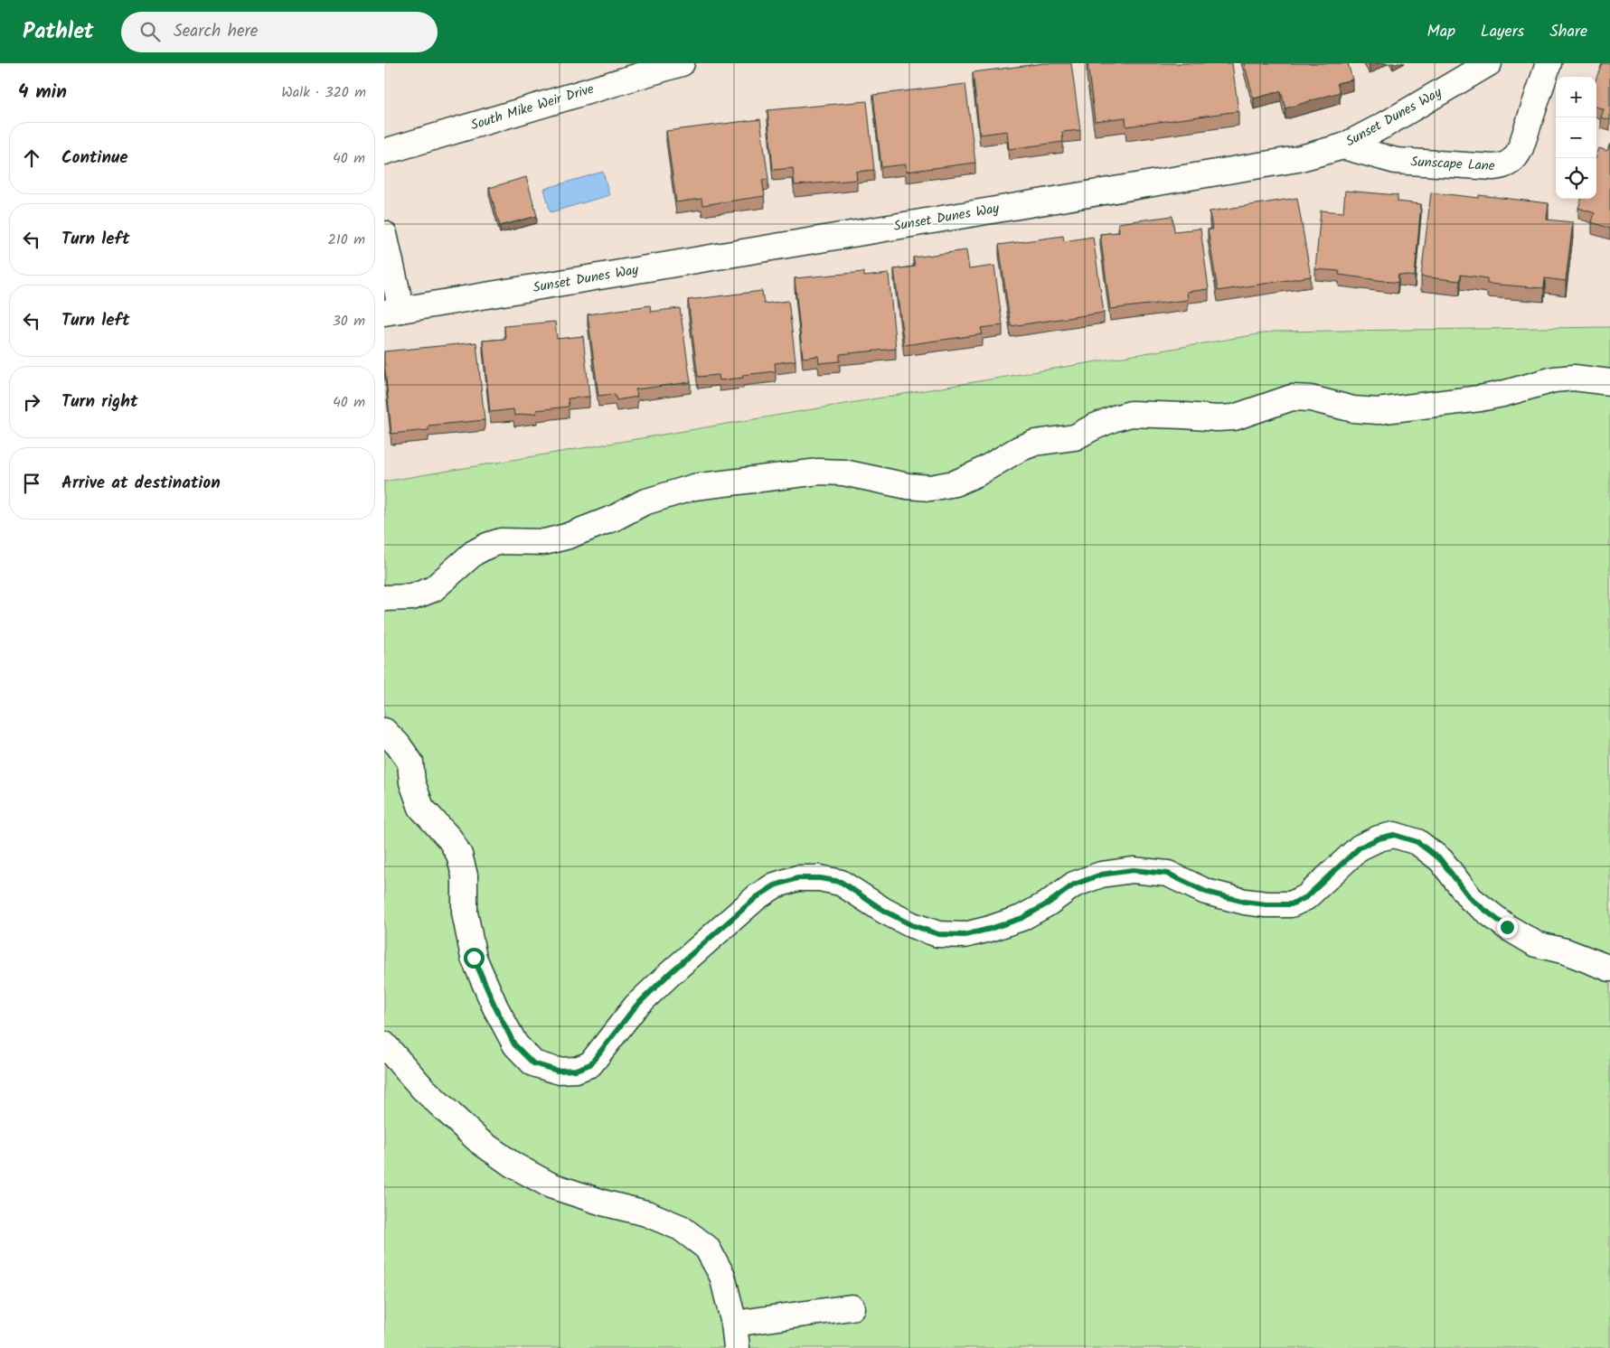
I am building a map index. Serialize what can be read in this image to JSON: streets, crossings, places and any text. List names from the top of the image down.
{
  "streets": {
    "street": ["South Mike Weir Drive", "Sunset Dunes Way", "Sunscape Lane"]
  },
  "crossings": [
    ["Sunset Dunes Way", "Sunscape Lane"]
  ],
  "page": {
    "header": "Pathlet",
    "search": "Search here",
    "nav": ["Map", "Layers", "Share"],
    "heading": ["4 min", "Walk · 320 m"],
    "map_buttons": ["+", "−"],
    "list": [
      ["Continue", "40 m"],
      ["Turn left", "210 m"],
      ["Turn left", "30 m"],
      ["Turn right", "40 m"],
      "Arrive at destination"
    ]
  }
}
